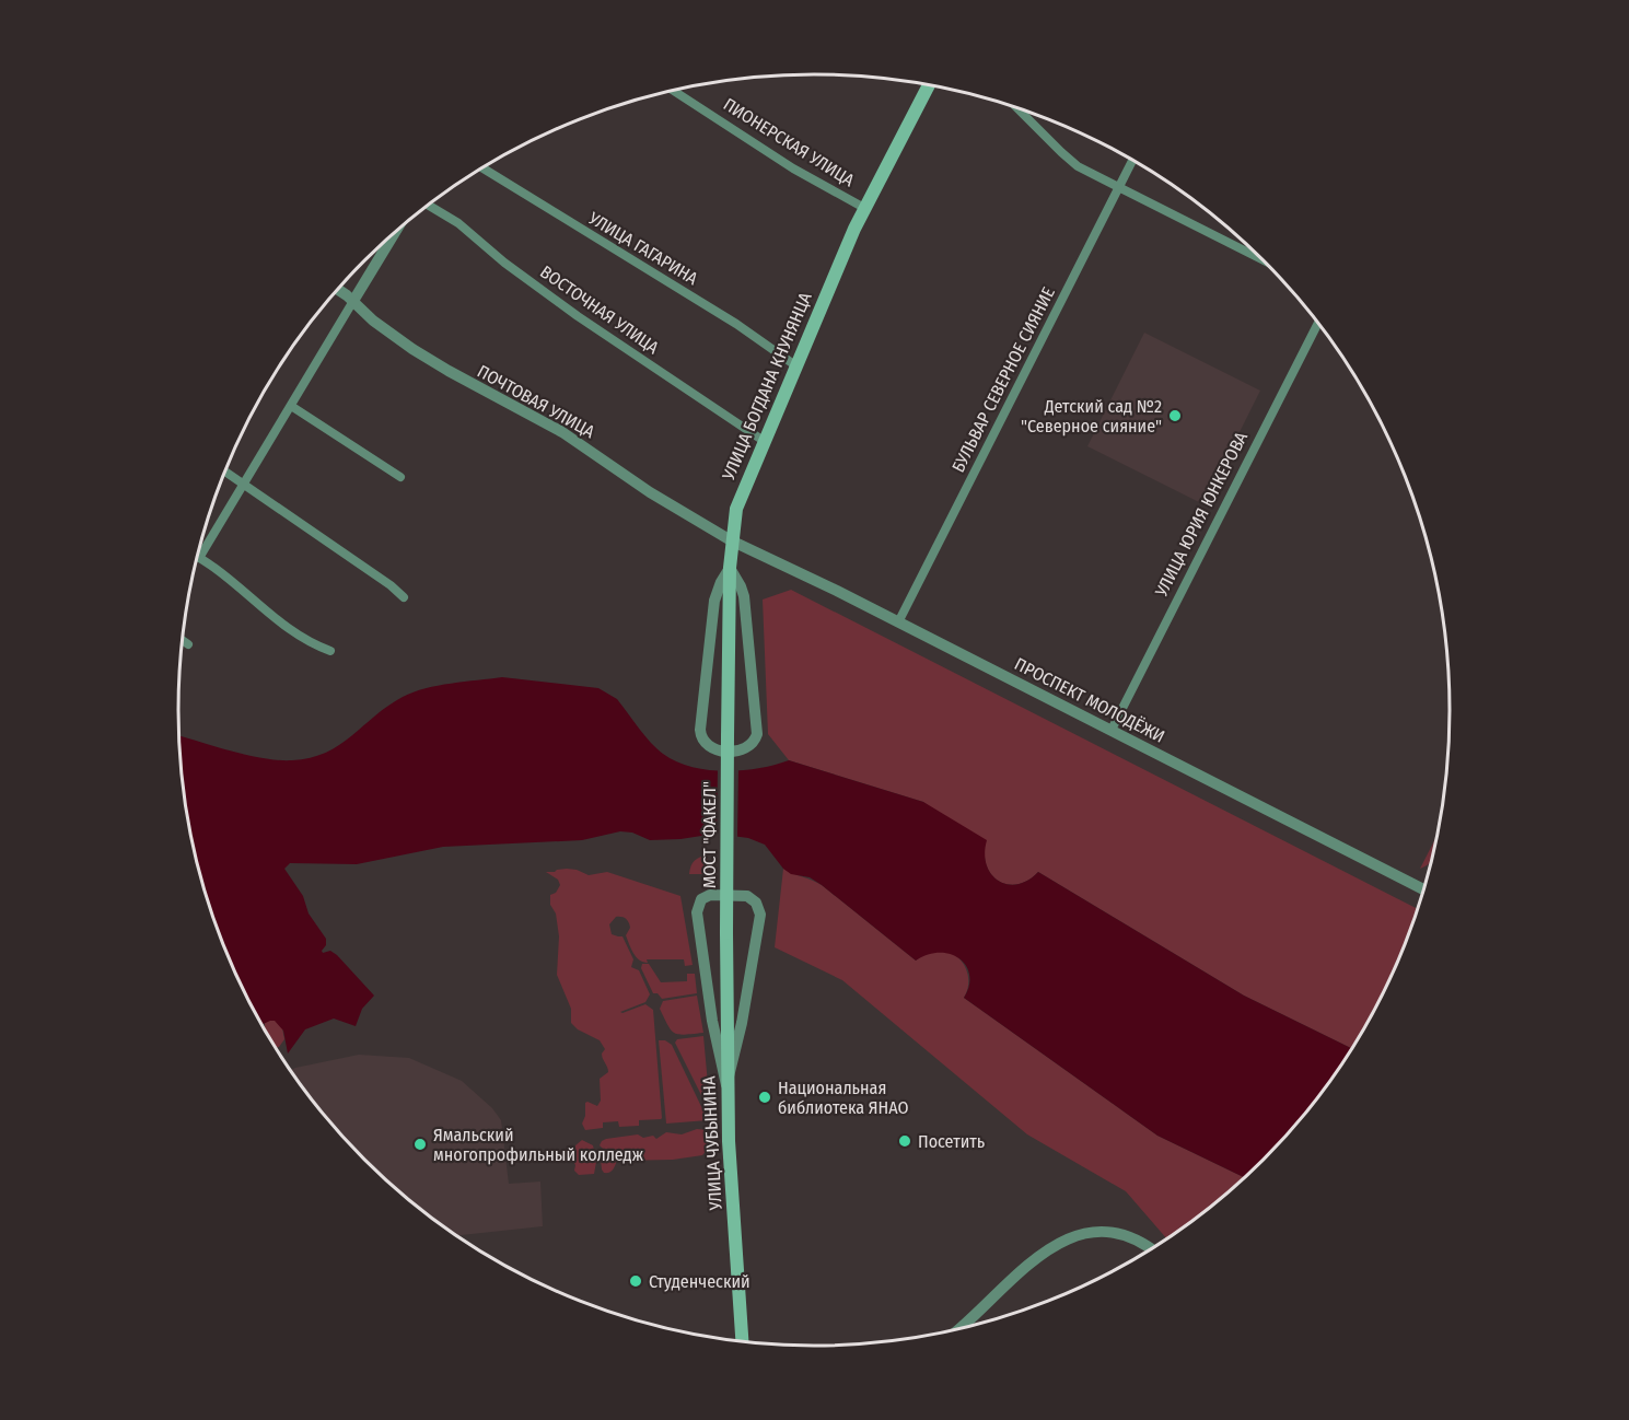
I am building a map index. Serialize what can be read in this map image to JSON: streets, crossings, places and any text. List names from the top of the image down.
{
  "streets": {
    "main road": ["УЛИЦА БОГДАНА КНУНЯНЦА", "МОСТ \"ФАКЕЛ\"", "УЛИЦА ЧУБЫНИНА"],
    "street": [
      "ПИОНЕРСКАЯ УЛИЦА",
      "УЛИЦА ГАГАРИНА",
      "ВОСТОЧНАЯ УЛИЦА",
      "БУЛЬВАР СЕВЕРНОЕ СИЯНИЕ",
      "ПОЧТОВАЯ УЛИЦА",
      "УЛИЦА ЮРИЯ ЮНКЕРОВА",
      "ПРОСПЕКТ МОЛОДЁЖИ"
    ]
  },
  "crossings": [
    ["ПИОНЕРСКАЯ УЛИЦА", "УЛИЦА БОГДАНА КНУНЯНЦА"],
    ["УЛИЦА ГАГАРИНА", "УЛИЦА БОГДАНА КНУНЯНЦА"],
    ["ВОСТОЧНАЯ УЛИЦА", "УЛИЦА БОГДАНА КНУНЯНЦА"],
    ["БУЛЬВАР СЕВЕРНОЕ СИЯНИЕ", "ПРОСПЕКТ МОЛОДЁЖИ"],
    ["УЛИЦА БОГДАНА КНУНЯНЦА", "ПОЧТОВАЯ УЛИЦА"],
    ["УЛИЦА БОГДАНА КНУНЯНЦА", "ПРОСПЕКТ МОЛОДЁЖИ"],
    ["УЛИЦА БОГДАНА КНУНЯНЦА", "МОСТ \"ФАКЕЛ\""],
    ["ПОЧТОВАЯ УЛИЦА", "ПРОСПЕКТ МОЛОДЁЖИ"],
    ["УЛИЦА ЮРИЯ ЮНКЕРОВА", "ПРОСПЕКТ МОЛОДЁЖИ"],
    ["МОСТ \"ФАКЕЛ\"", "УЛИЦА ЧУБЫНИНА"]
  ],
  "places": [
    "Детский сад №2 \"Северное сияние\"",
    "Национальная библиотека ЯНАО",
    "Посетить",
    "Ямальский многопрофильный колледж",
    "Студенческий"
  ]
}
